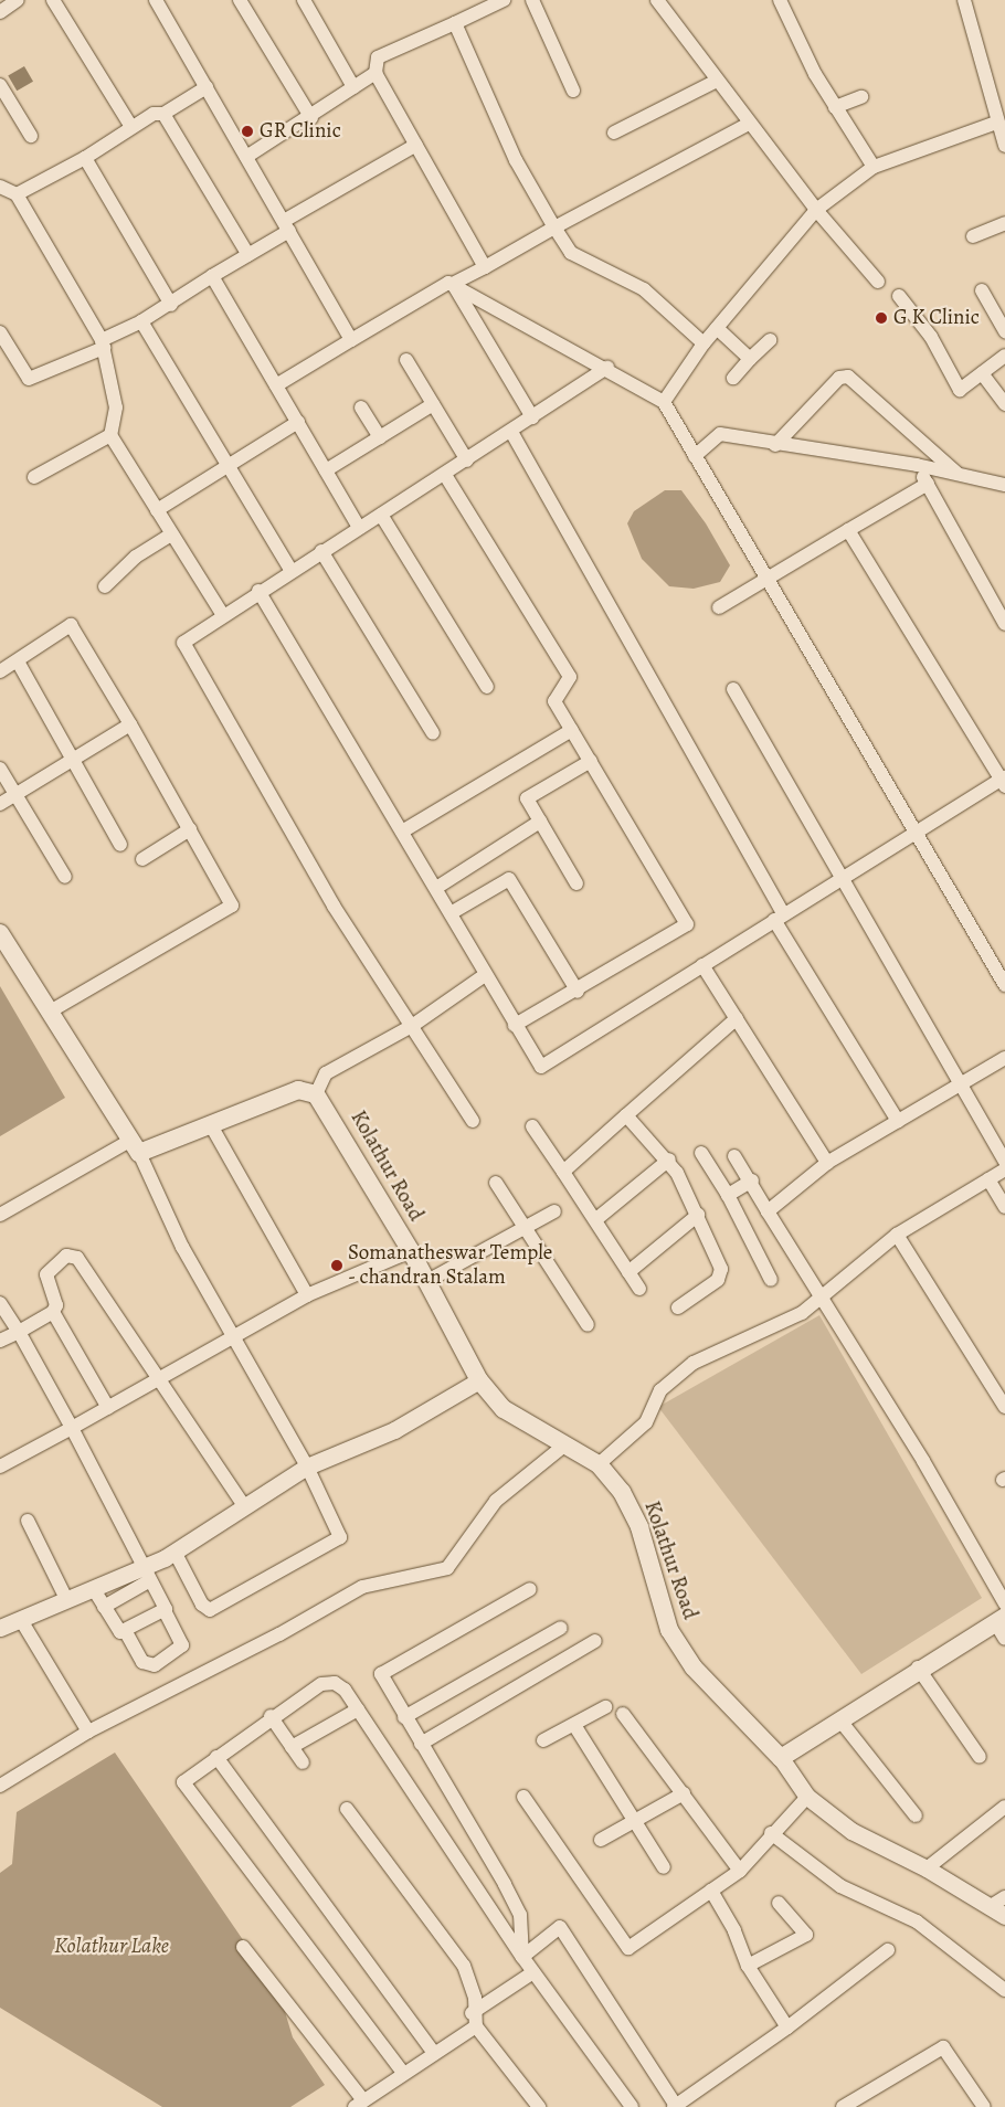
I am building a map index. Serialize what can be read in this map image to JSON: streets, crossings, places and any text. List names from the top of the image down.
{
  "streets": {
    "main road": ["Kolathur Road"]
  },
  "water": ["Kolathur Lake"],
  "places": ["GR Clinic", "G K Clinic", "Somanatheswar Temple - chandran Stalam"]
}
